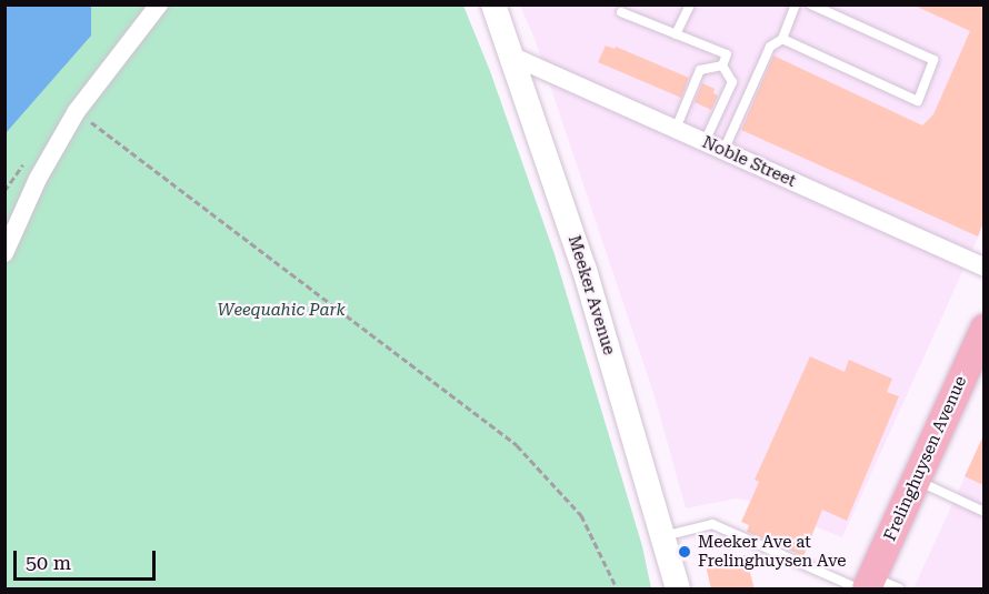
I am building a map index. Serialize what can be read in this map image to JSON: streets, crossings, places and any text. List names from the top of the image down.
{
  "streets": {
    "main road": ["Meeker Avenue", "Frelinghuysen Avenue"],
    "street": ["Noble Street"]
  },
  "crossings": [
    ["Noble Street", "Meeker Avenue"]
  ],
  "parks": ["Weequahic Park"],
  "places": ["Meeker Ave at Frelinghuysen Ave"],
  "scale_bar": "50 m"
}
